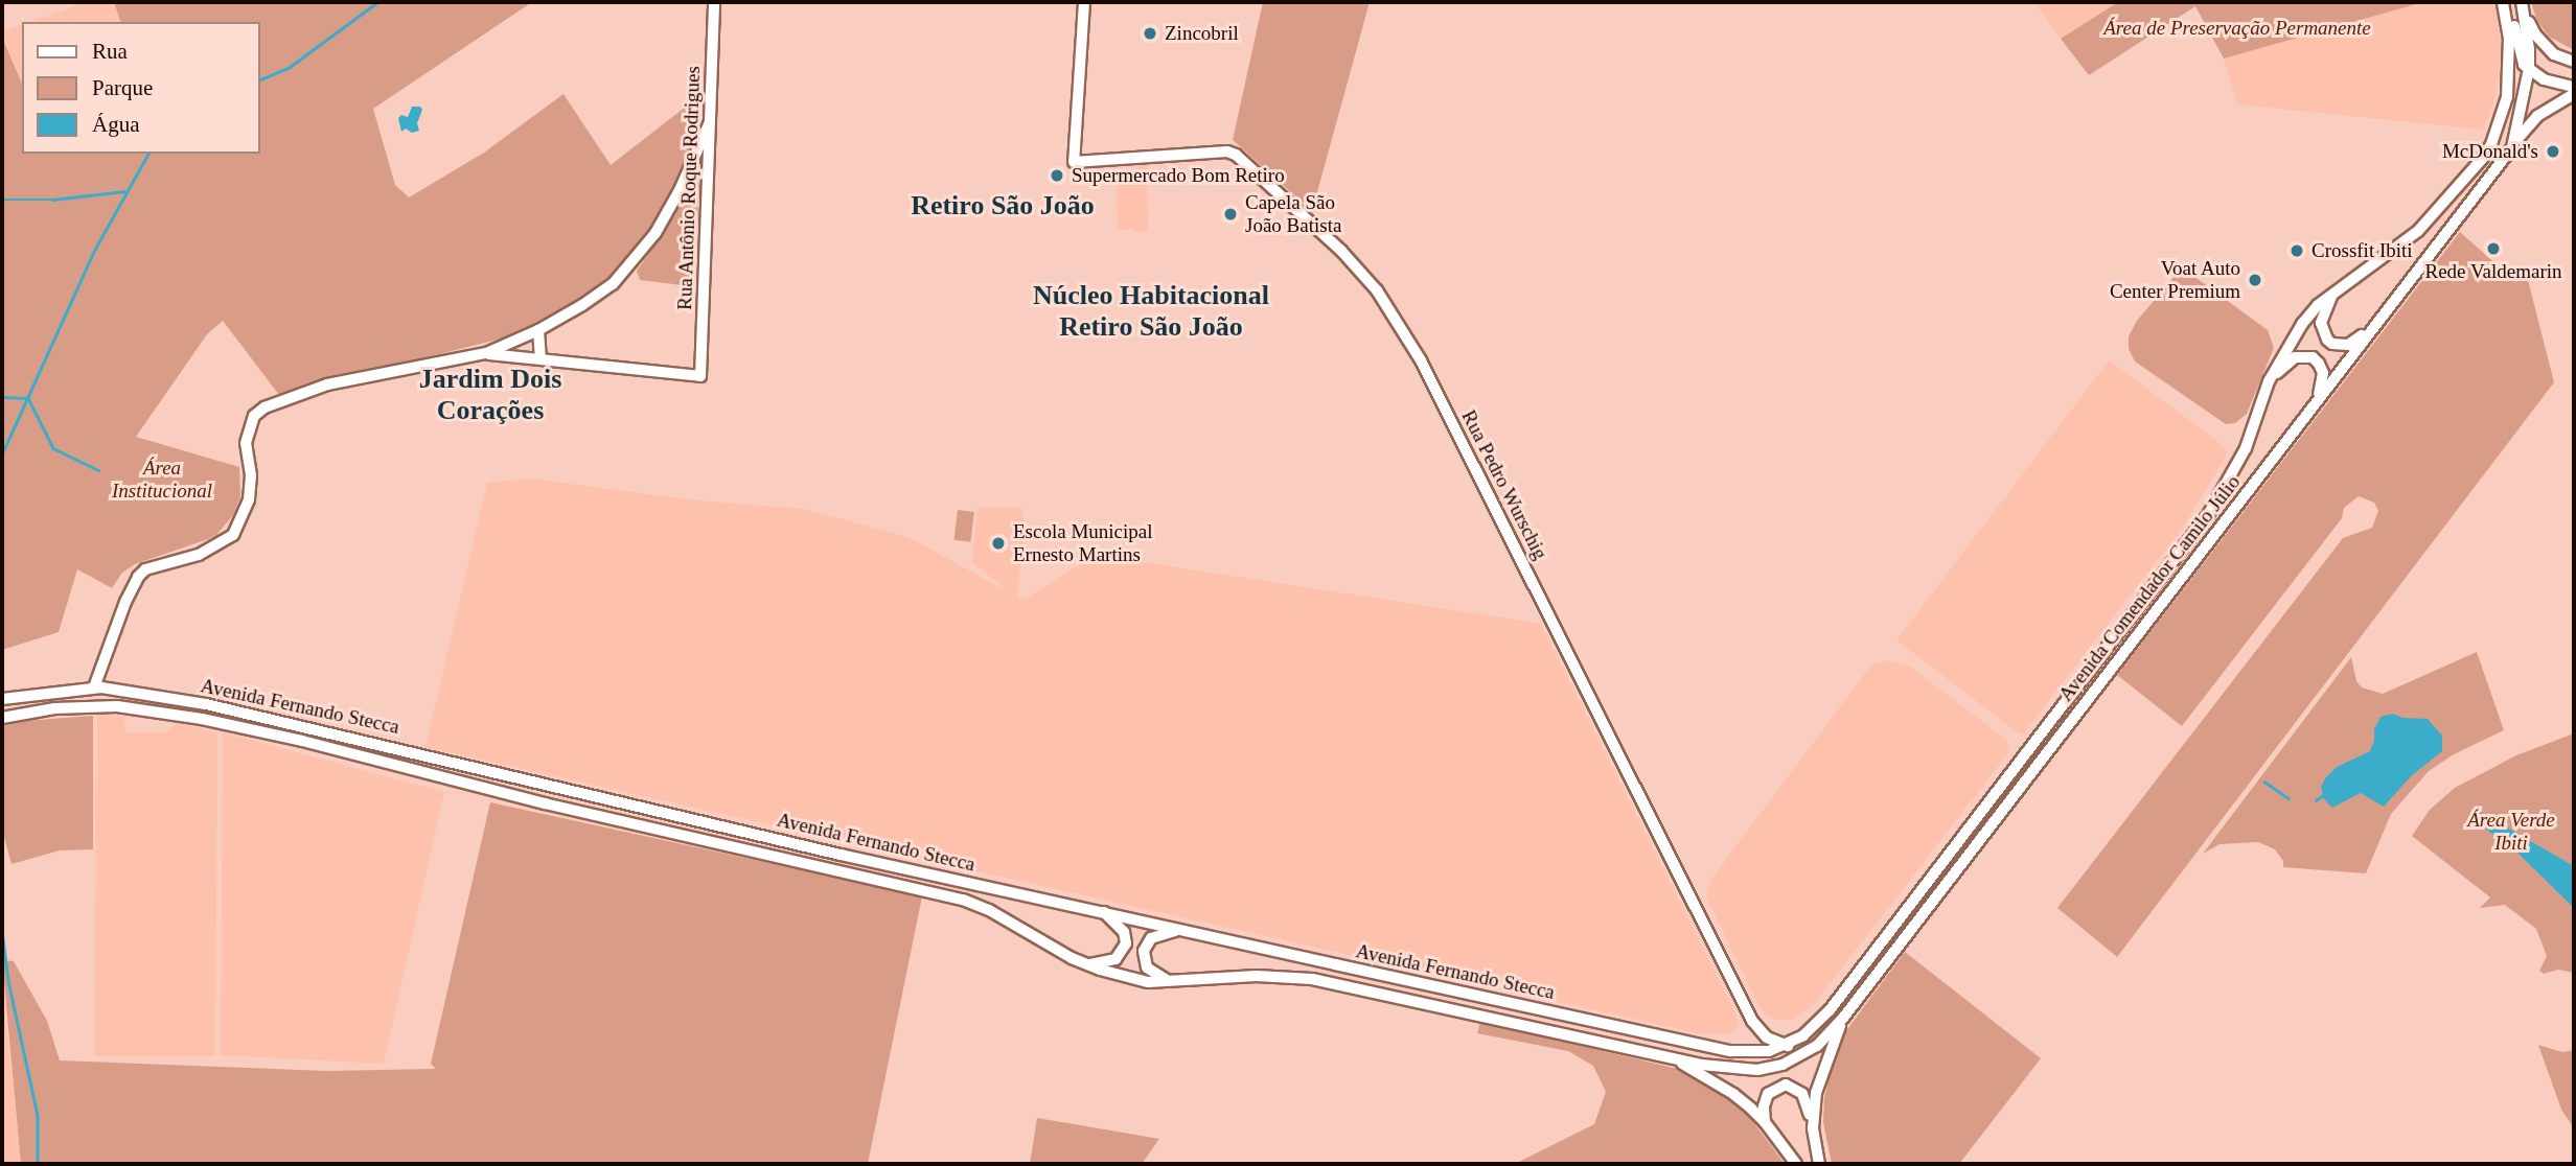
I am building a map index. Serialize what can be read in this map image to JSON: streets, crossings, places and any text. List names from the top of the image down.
{
  "streets": {
    "main road": [
      "Rua Antônio Roque Rodrigues",
      "Rua Pedro Wurschig",
      "Avenida Comendador Camilo Júlio",
      "Avenida Fernando Stecca"
    ]
  },
  "crossings": [
    ["Rua Pedro Wurschig", "Avenida Comendador Camilo Júlio"],
    ["Avenida Comendador Camilo Júlio", "Avenida Fernando Stecca"]
  ],
  "districts": ["Retiro São João", "Núcleo Habitacional Retiro São João", "Jardim Dois Corações"],
  "parks": ["Área de Preservação Permanente", "Área Institucional", "Área Verde Ibiti"],
  "places": [
    "Zincobril",
    "McDonald's",
    "Supermercado Bom Retiro",
    "Capela São João Batista",
    "Rede Valdemarin",
    "Crossfit Ibiti",
    "Voat Auto Center Premium",
    "Escola Municipal Ernesto Martins"
  ],
  "legend": ["Rua", "Parque", "Água"]
}
